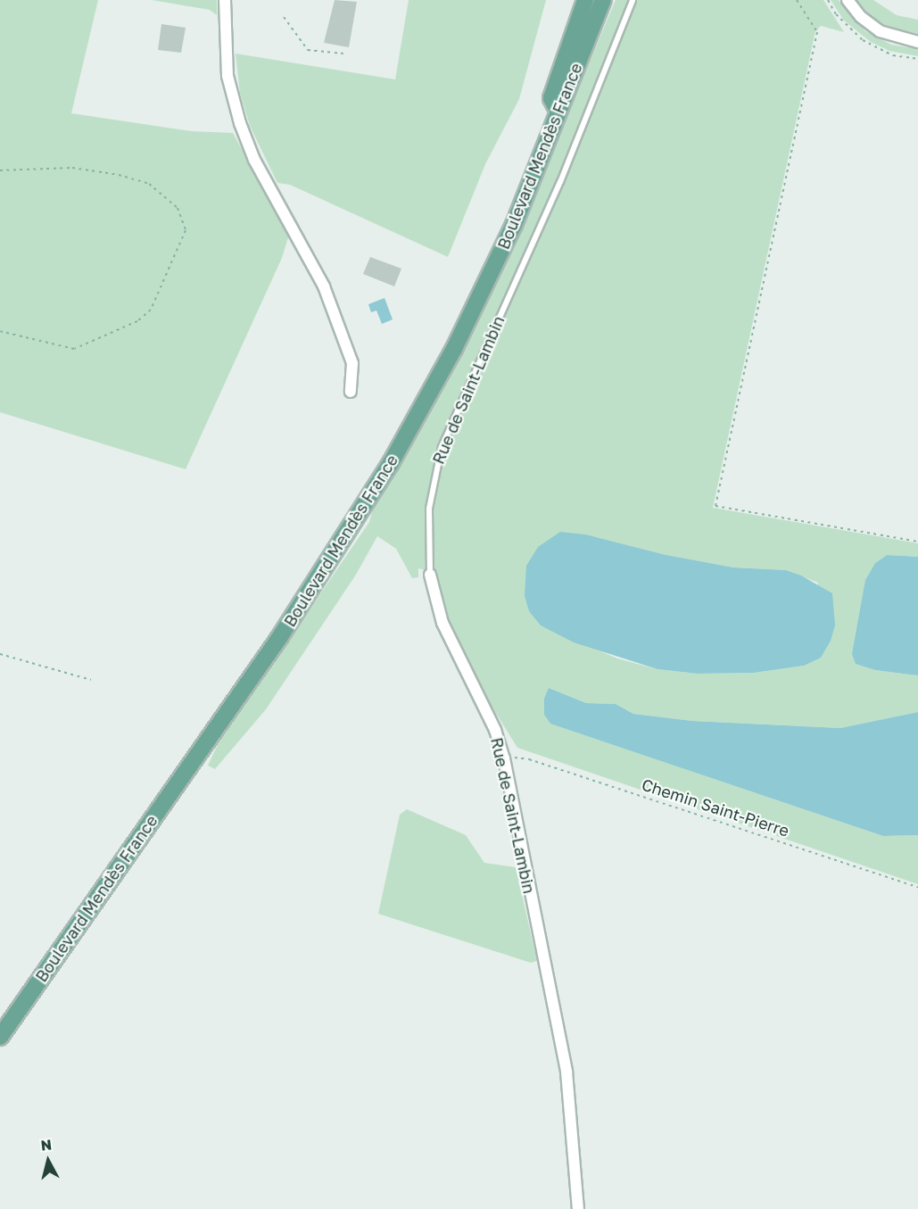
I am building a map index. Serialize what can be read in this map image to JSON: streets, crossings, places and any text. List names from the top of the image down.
{
  "streets": {
    "main road": ["Boulevard Mendès France"],
    "street": ["Rue de Saint-Lambin"],
    "path": ["Chemin Saint-Pierre"]
  },
  "crossings": [
    ["Rue de Saint-Lambin", "Chemin Saint-Pierre"]
  ],
  "north": "top"
}
